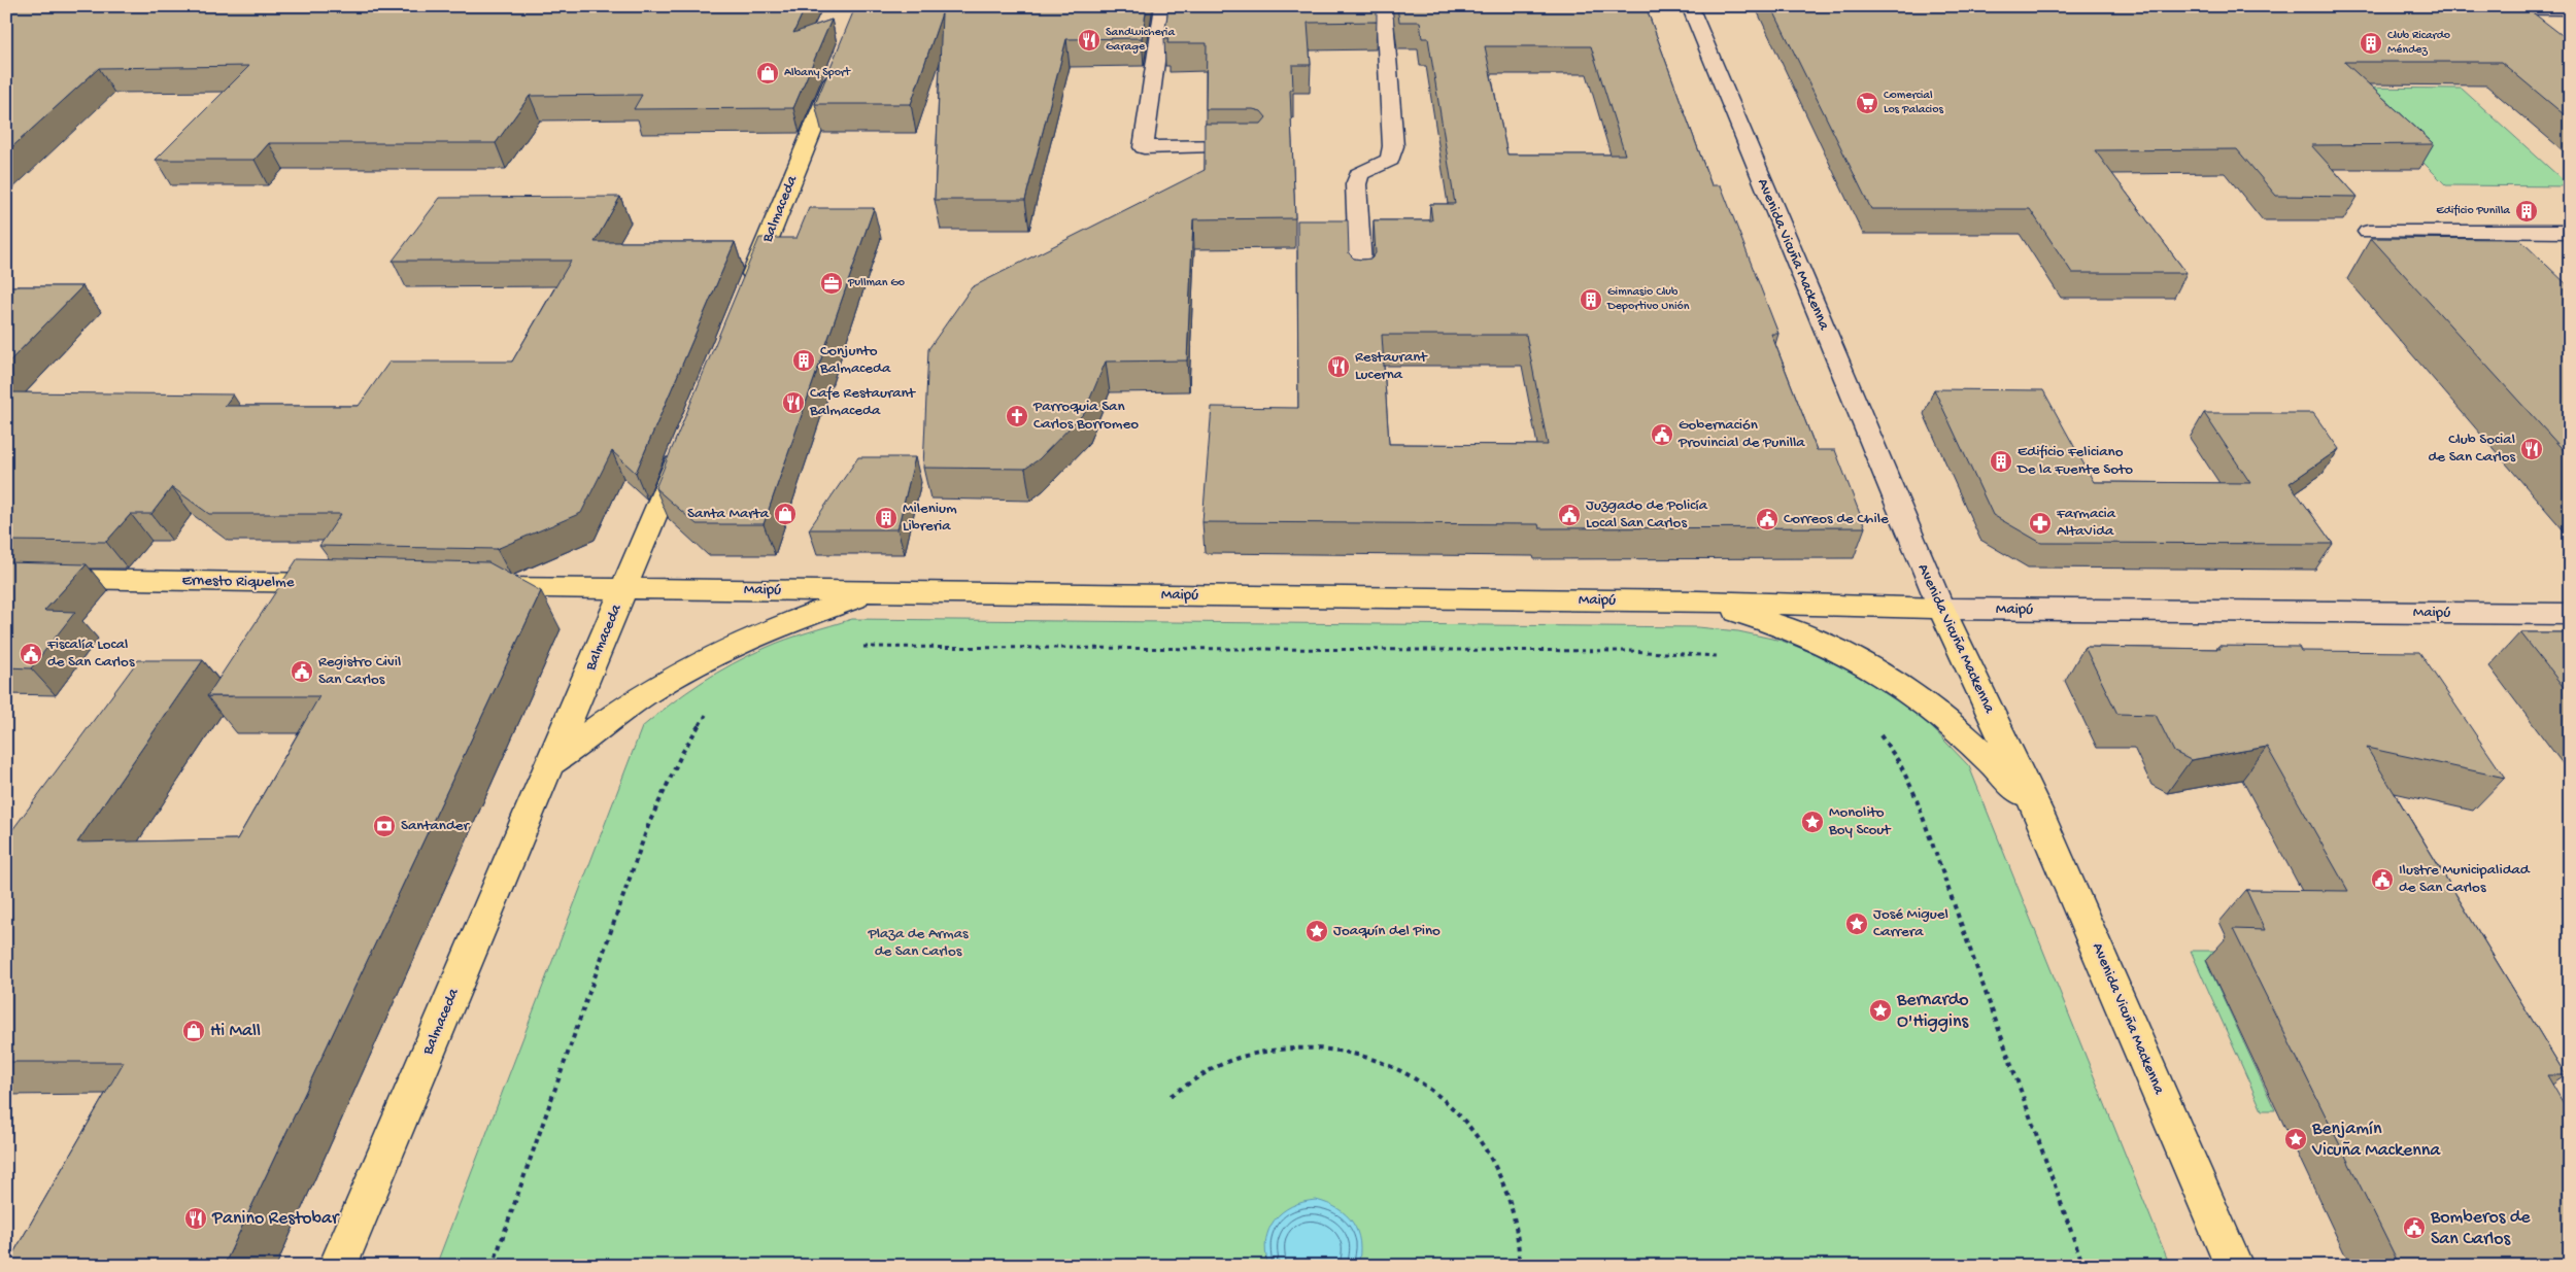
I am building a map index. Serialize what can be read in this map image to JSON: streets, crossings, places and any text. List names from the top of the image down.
{
  "streets": {
    "main road": [
      "Balmaceda",
      "Avenida Vicuña Mackenna",
      "Ernesto Riquelme",
      "Maipú"
    ]
  },
  "crossings": [
    ["Balmaceda", "Maipú"],
    ["Avenida Vicuña Mackenna", "Maipú"]
  ],
  "parks": ["Plaza de Armas de San Carlos"],
  "places": {
    "restaurant": [
      "Sandwicheria Garage",
      "Restaurant Lucerna",
      "Cafe Restaurant Balmaceda",
      "Club Social de San Carlos",
      "Panino Restobar"
    ],
    "building": [
      "Club Ricardo Méndez",
      "Edificio Punilla",
      "Gimnasio Club Deportivo Unión",
      "Conjunto Balmaceda",
      "Edificio Feliciano De la Fuente Soto",
      "Milenium Libreria"
    ],
    "shop": ["Albany Sport", "Santa Marta", "Hi Mall"],
    "supermarket": ["Comercial Los Palacios"],
    "office": ["Pullman Go"],
    "church": ["Parroquia San Carlos Borromeo"],
    "public building": [
      "Gobernación Provincial de Punilla",
      "Juzgado de Policía Local San Carlos",
      "Correos de Chile",
      "Fiscalía Local de San Carlos",
      "Registro Civil San Carlos",
      "Ilustre Municipalidad de San Carlos",
      "Bomberos de San Carlos"
    ],
    "pharmacy": ["Farmacia AltaVida"],
    "place": [
      "Monolito Boy Scout",
      "José Miguel Carrera",
      "Joaquín del Pino",
      "Bernardo O'Higgins",
      "Benjamín Vicuña Mackenna"
    ],
    "bank": ["Santander"]
  }
}
